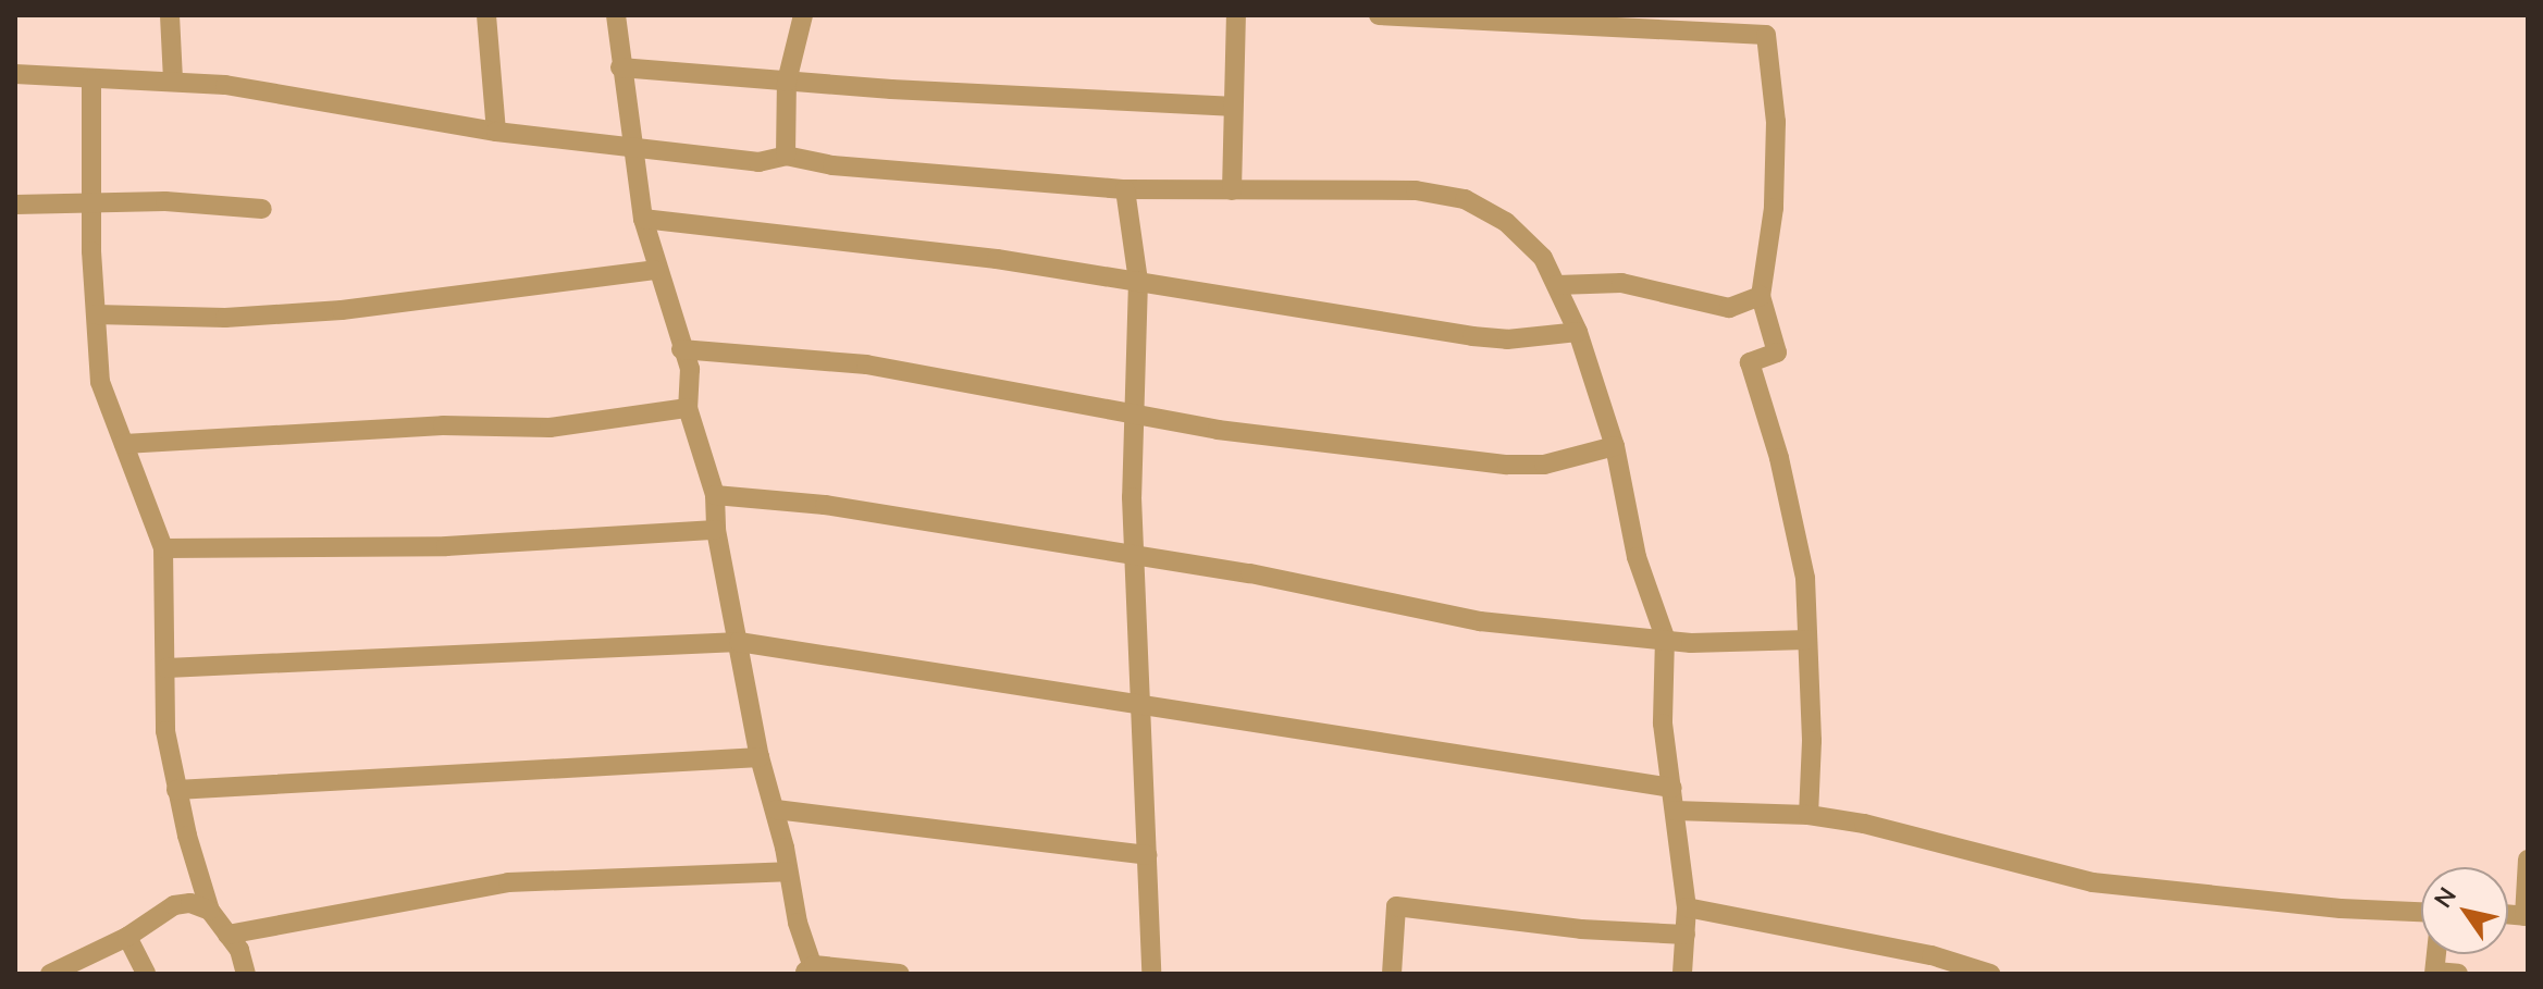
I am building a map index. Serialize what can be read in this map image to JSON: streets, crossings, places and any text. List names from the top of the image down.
{
  "north": "top left"
}
